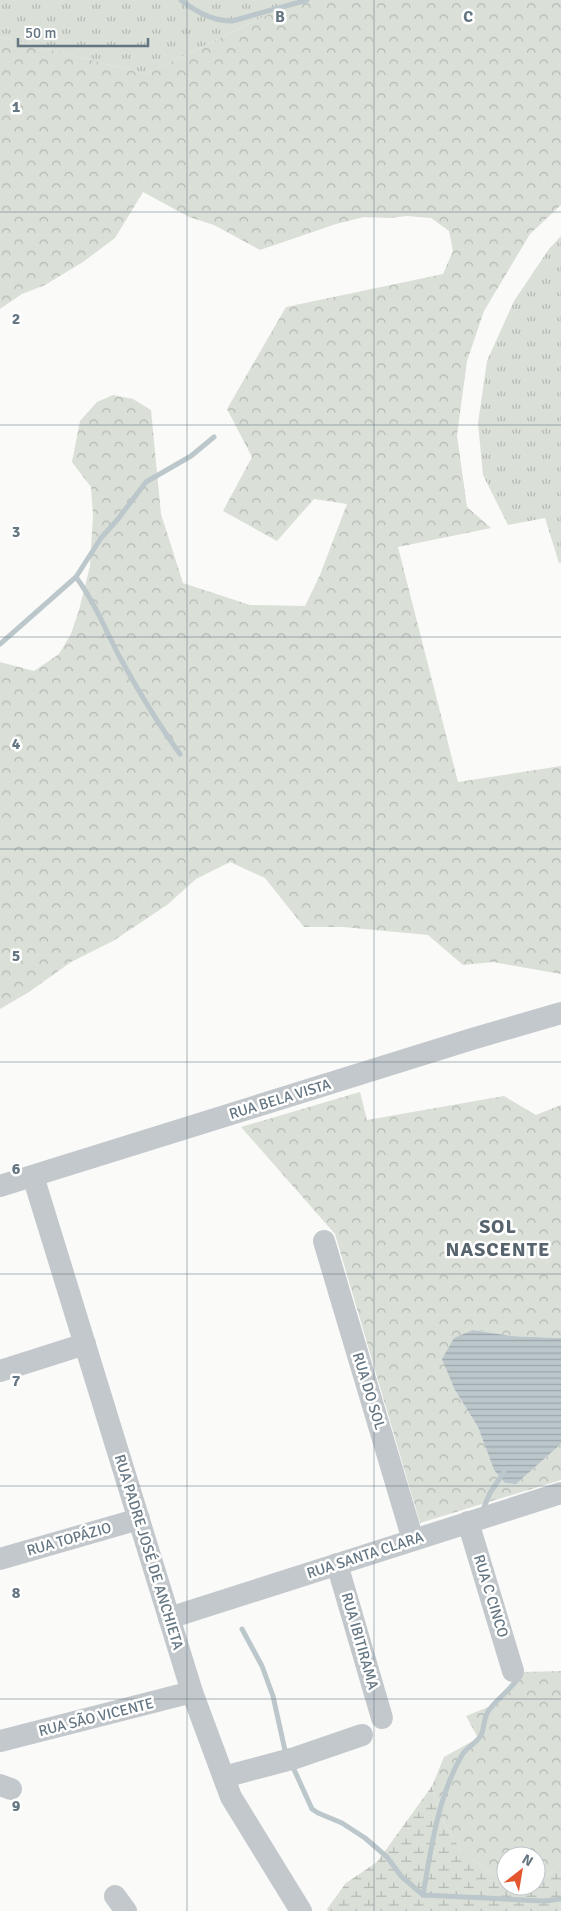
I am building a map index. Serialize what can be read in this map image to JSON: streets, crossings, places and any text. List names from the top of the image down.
{
  "streets": {
    "street": [
      "RUA BELA VISTA",
      "RUA DO SOL",
      "RUA TOPÁZIO",
      "RUA PADRE JOSÉ DE ANCHIETA",
      "RUA SANTA CLARA",
      "RUA C CINCO",
      "RUA IBITIRAMA",
      "RUA SÃO VICENTE"
    ]
  },
  "crossings": [
    ["RUA BELA VISTA", "RUA PADRE JOSÉ DE ANCHIETA"],
    ["RUA DO SOL", "RUA SANTA CLARA"],
    ["RUA TOPÁZIO", "RUA PADRE JOSÉ DE ANCHIETA"],
    ["RUA PADRE JOSÉ DE ANCHIETA", "RUA SANTA CLARA"],
    ["RUA PADRE JOSÉ DE ANCHIETA", "RUA SÃO VICENTE"],
    ["RUA SANTA CLARA", "RUA C CINCO"],
    ["RUA SANTA CLARA", "RUA IBITIRAMA"]
  ],
  "districts": ["SOL NASCENTE"],
  "scale_bar": "50 m",
  "north": "top right",
  "grid": {
    "columns": ["B", "C"],
    "rows": [
      "1",
      "2",
      "3",
      "4",
      "5",
      "6",
      "7",
      "8",
      "9"
    ]
  }
}
